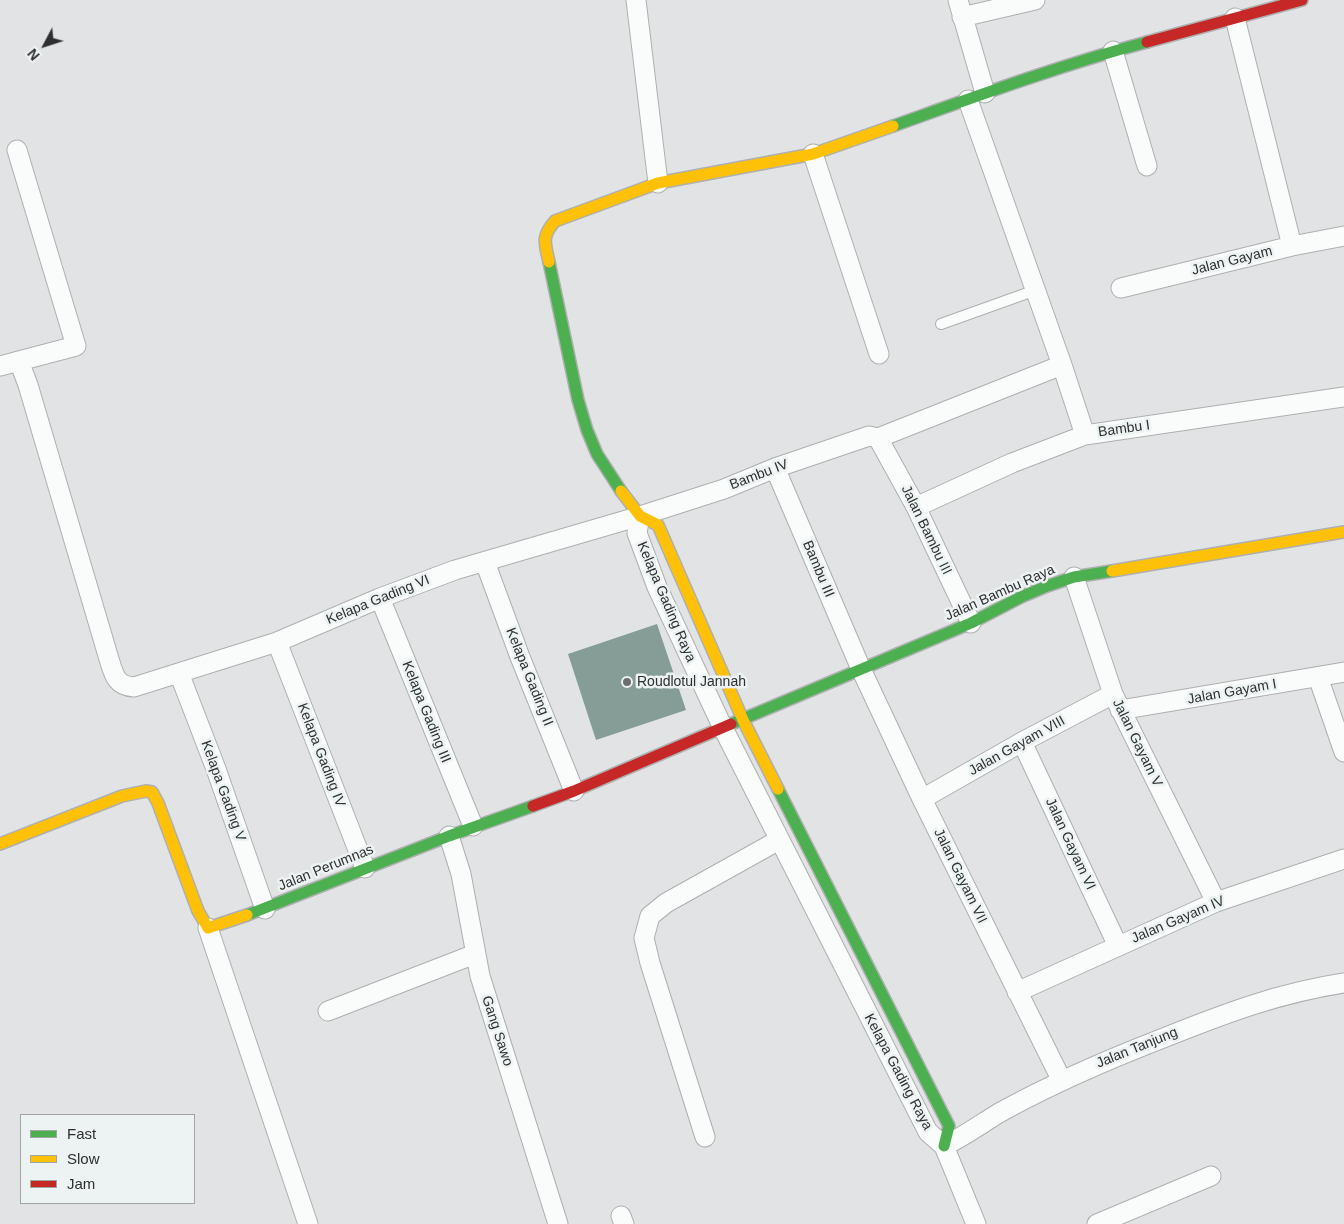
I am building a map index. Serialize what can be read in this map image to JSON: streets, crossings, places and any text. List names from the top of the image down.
{
  "streets": {
    "street": [
      "Jalan Gayam",
      "Bambu I",
      "Bambu IV",
      "Jalan Bambu III",
      "Bambu III",
      "Jalan Bambu Raya",
      "Kelapa Gading VI",
      "Kelapa Gading Raya",
      "Kelapa Gading II",
      "Jalan Gayam I",
      "Kelapa Gading III",
      "Jalan Gayam V",
      "Jalan Gayam VIII",
      "Kelapa Gading IV",
      "Kelapa Gading V",
      "Jalan Gayam VI",
      "Jalan Perumnas",
      "Jalan Gayam VII",
      "Jalan Gayam IV",
      "Gang Sawo",
      "Jalan Tanjung"
    ]
  },
  "crossings": [
    ["Bambu I", "Jalan Bambu III"],
    ["Bambu IV", "Jalan Bambu III"],
    ["Bambu IV", "Bambu III"],
    ["Bambu IV", "Kelapa Gading VI"],
    ["Bambu IV", "Kelapa Gading Raya"],
    ["Jalan Bambu III", "Jalan Bambu Raya"],
    ["Bambu III", "Jalan Bambu Raya"],
    ["Bambu III", "Jalan Gayam VII"],
    ["Jalan Bambu Raya", "Kelapa Gading Raya"],
    ["Jalan Bambu Raya", "Jalan Gayam V"],
    ["Jalan Bambu Raya", "Jalan Perumnas"],
    ["Jalan Bambu Raya", "Jalan Gayam VII"],
    ["Kelapa Gading VI", "Kelapa Gading Raya"],
    ["Kelapa Gading VI", "Kelapa Gading II"],
    ["Kelapa Gading VI", "Kelapa Gading III"],
    ["Kelapa Gading VI", "Kelapa Gading IV"],
    ["Kelapa Gading VI", "Kelapa Gading V"],
    ["Kelapa Gading Raya", "Jalan Perumnas"],
    ["Kelapa Gading Raya", "Jalan Tanjung"],
    ["Kelapa Gading II", "Jalan Perumnas"],
    ["Jalan Gayam I", "Jalan Gayam V"],
    ["Jalan Gayam I", "Jalan Gayam VIII"],
    ["Kelapa Gading III", "Jalan Perumnas"],
    ["Jalan Gayam V", "Jalan Gayam VIII"],
    ["Jalan Gayam V", "Jalan Gayam IV"],
    ["Jalan Gayam VIII", "Jalan Gayam VI"],
    ["Jalan Gayam VIII", "Jalan Gayam VII"],
    ["Kelapa Gading IV", "Jalan Perumnas"],
    ["Kelapa Gading V", "Jalan Perumnas"],
    ["Jalan Gayam VI", "Jalan Gayam IV"],
    ["Jalan Perumnas", "Gang Sawo"],
    ["Jalan Gayam VII", "Jalan Gayam IV"],
    ["Jalan Gayam VII", "Jalan Tanjung"]
  ],
  "places": ["Roudlotul Jannah"],
  "legend": ["Fast", "Slow", "Jam"],
  "north": "bottom left"
}
